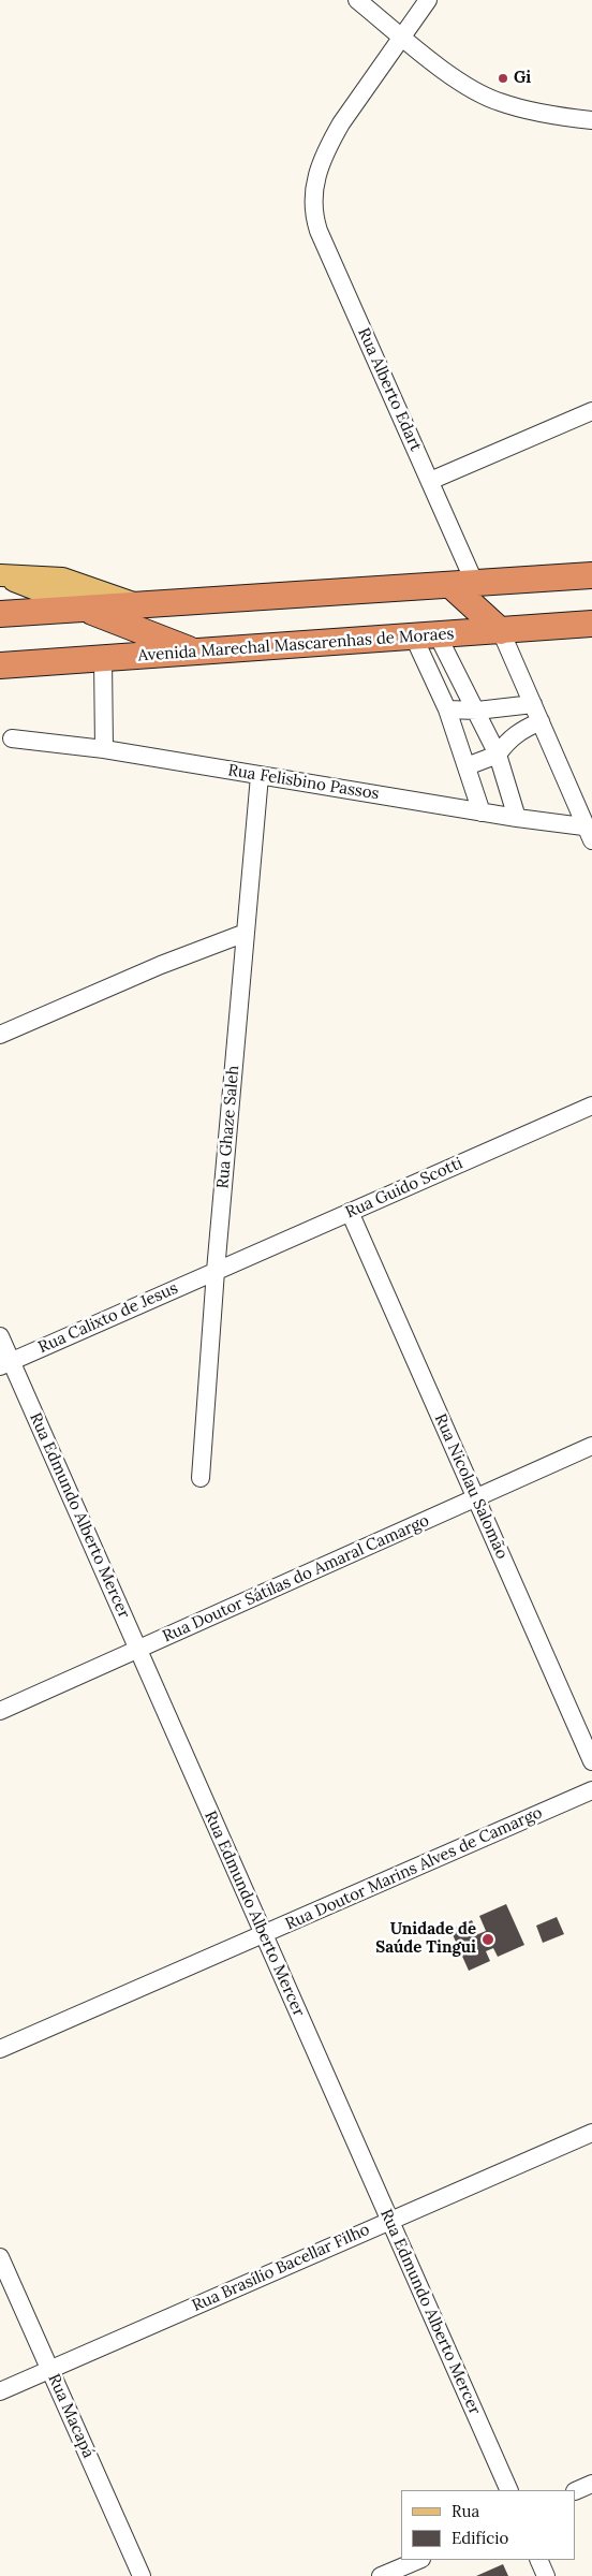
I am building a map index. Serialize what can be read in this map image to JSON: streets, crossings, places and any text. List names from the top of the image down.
{
  "streets": {
    "highway": ["Avenida Marechal Mascarenhas de Moraes"],
    "street": [
      "Rua Alberto Edart",
      "Rua Felisbino Passos",
      "Rua Ghaze Saleh",
      "Rua Guido Scotti",
      "Rua Calixto de Jesus",
      "Rua Nicolau Salomão",
      "Rua Edmundo Alberto Mercer",
      "Rua Doutor Sátilas do Amaral Camargo",
      "Rua Doutor Marins Alves de Camargo",
      "Rua Brasílio Bacellar Filho",
      "Rua Macapá"
    ]
  },
  "crossings": [
    ["Rua Felisbino Passos", "Rua Ghaze Saleh"],
    ["Rua Ghaze Saleh", "Rua Guido Scotti"],
    ["Rua Ghaze Saleh", "Rua Calixto de Jesus"],
    ["Rua Guido Scotti", "Rua Calixto de Jesus"],
    ["Rua Guido Scotti", "Rua Nicolau Salomão"],
    ["Rua Calixto de Jesus", "Rua Edmundo Alberto Mercer"],
    ["Rua Nicolau Salomão", "Rua Doutor Sátilas do Amaral Camargo"],
    ["Rua Edmundo Alberto Mercer", "Rua Doutor Sátilas do Amaral Camargo"],
    ["Rua Edmundo Alberto Mercer", "Rua Doutor Marins Alves de Camargo"],
    ["Rua Edmundo Alberto Mercer", "Rua Brasílio Bacellar Filho"],
    ["Rua Brasílio Bacellar Filho", "Rua Macapá"]
  ],
  "places": ["Gi", "Unidade de Saúde Tingui"],
  "legend": ["Rua", "Edifício"]
}
